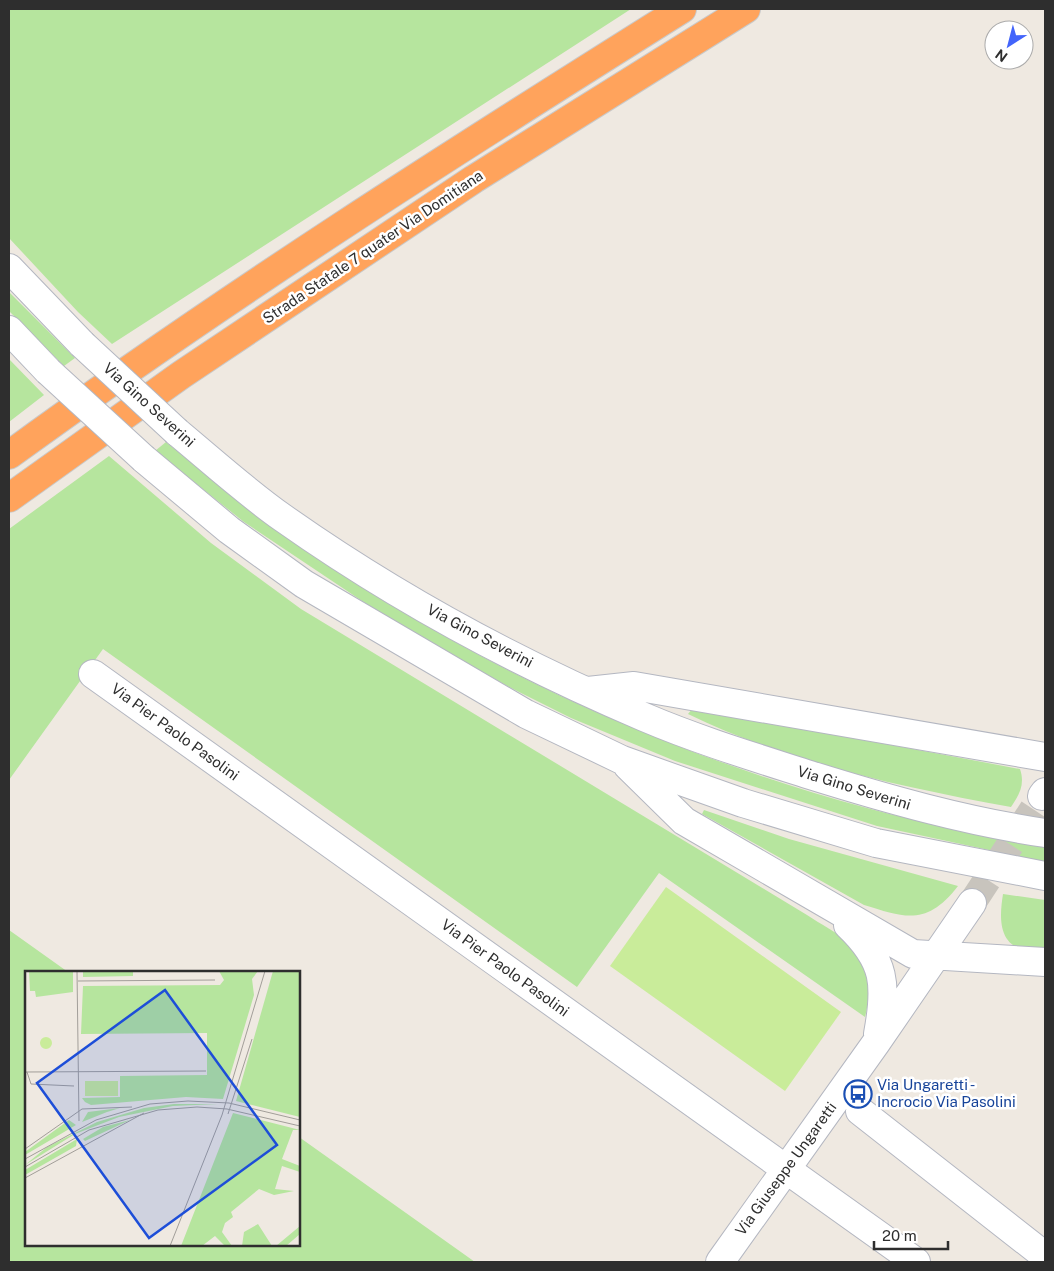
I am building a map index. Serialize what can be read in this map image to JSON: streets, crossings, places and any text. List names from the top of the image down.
{
  "streets": {
    "highway": ["Strada Statale 7 quater Via Domitiana"],
    "street": ["Via Gino Severini", "Via Pier Paolo Pasolini", "Via Giuseppe Ungaretti"]
  },
  "crossings": [
    ["Via Pier Paolo Pasolini", "Via Giuseppe Ungaretti"]
  ],
  "places": {
    "bus stop": ["Via Ungaretti - Incrocio Via Pasolini"]
  },
  "scale_bar": "20 m",
  "north": "bottom left"
}
